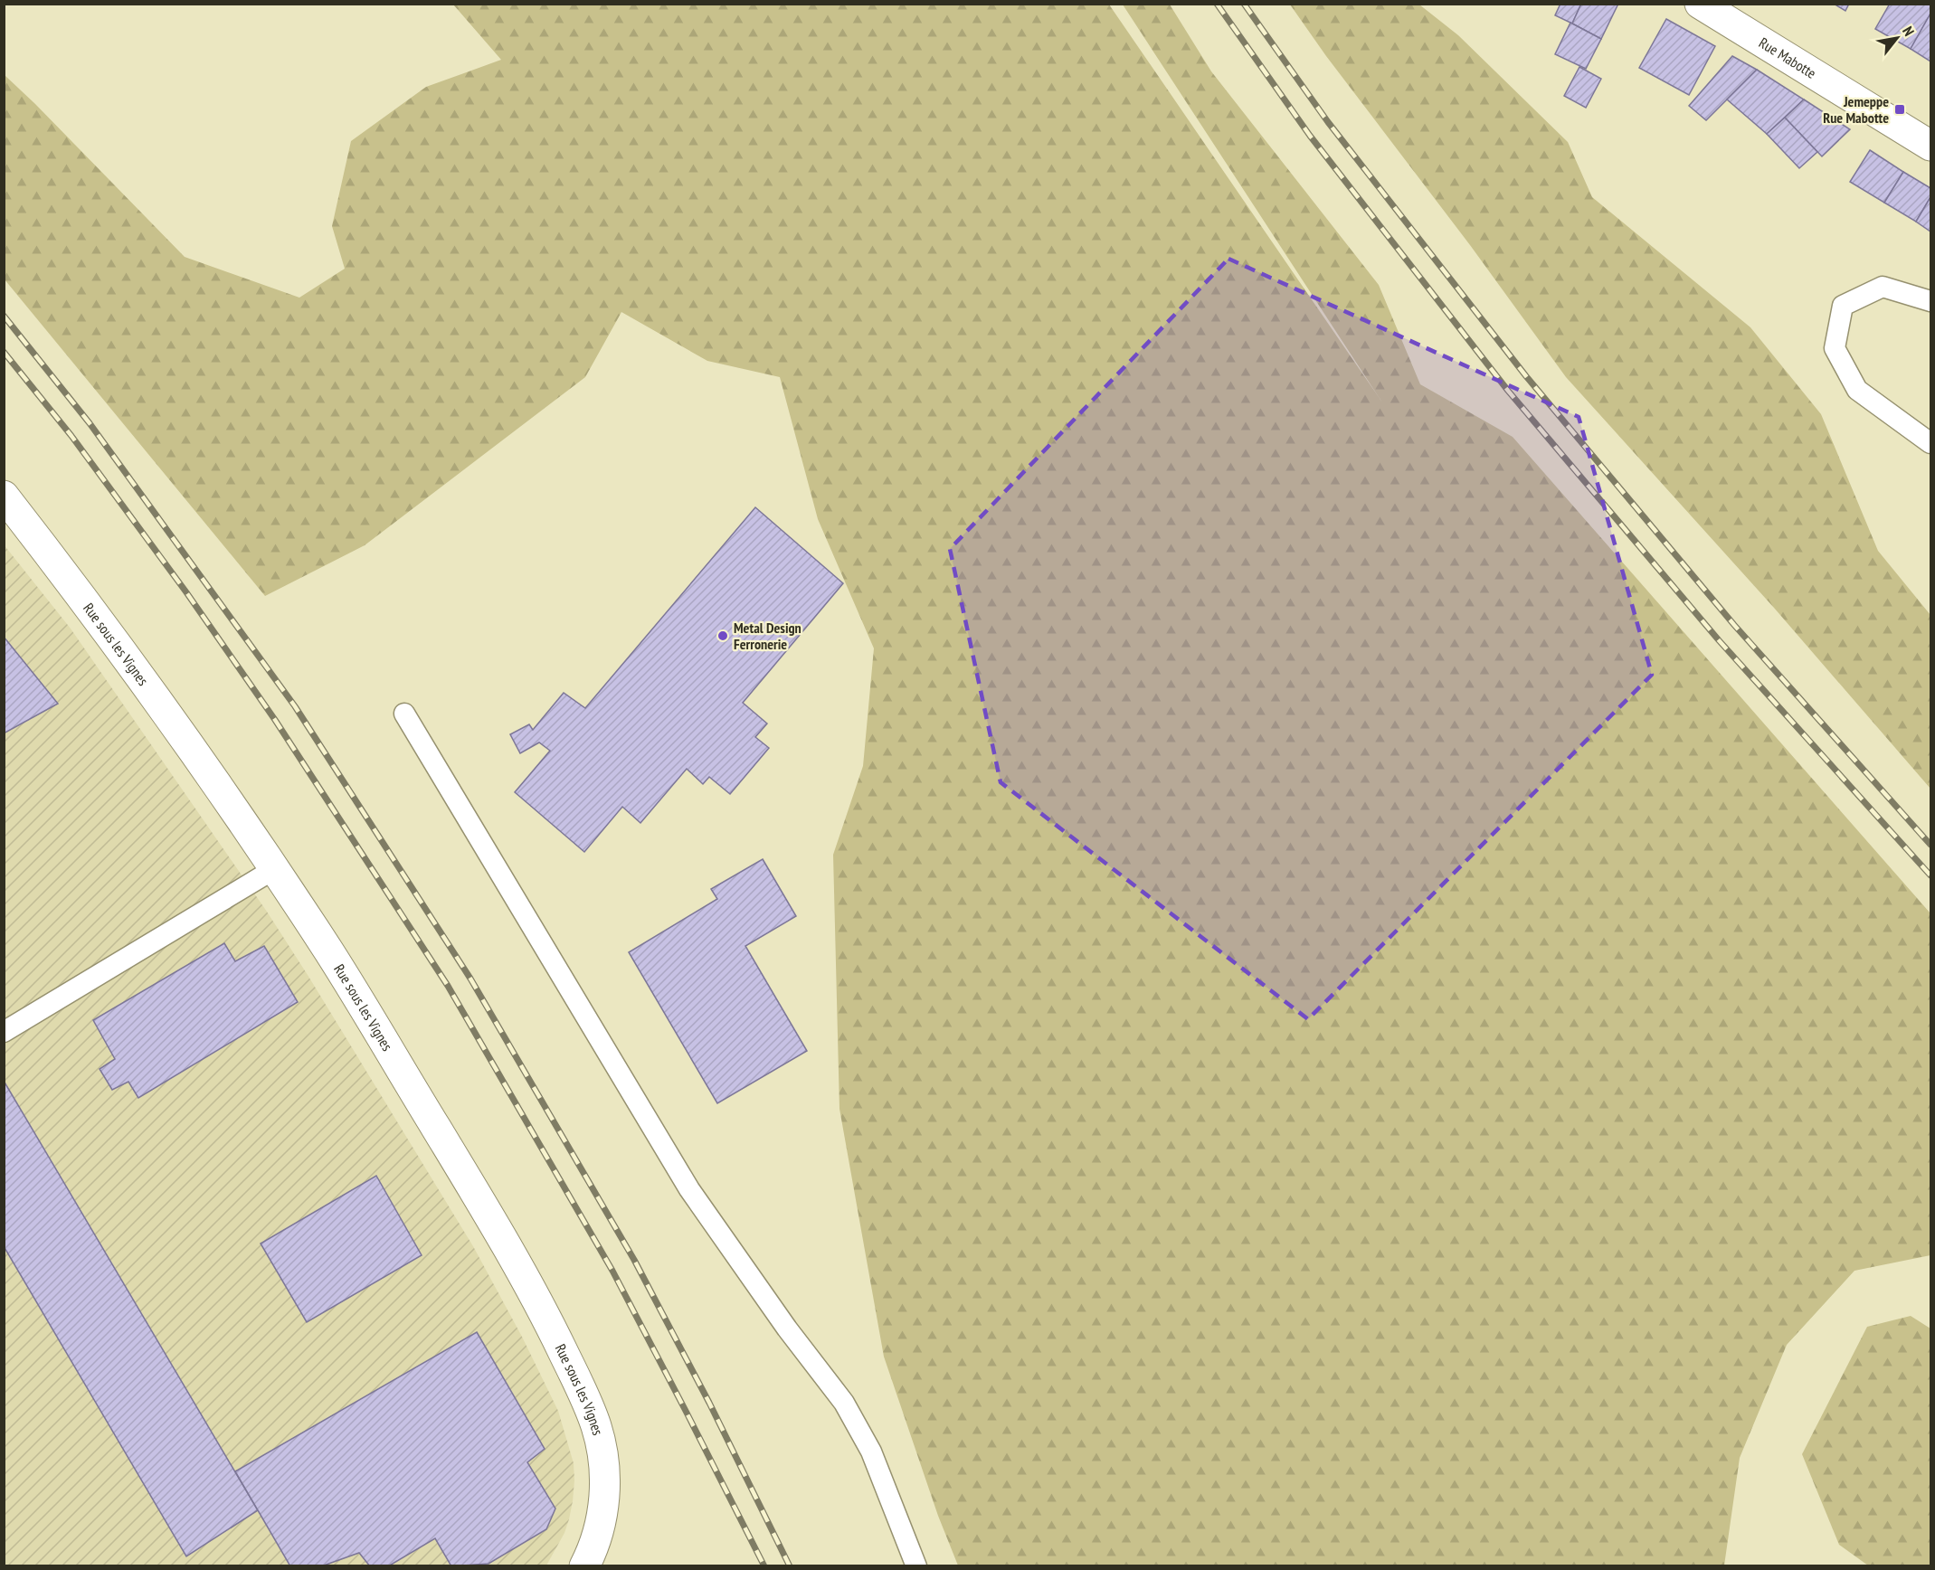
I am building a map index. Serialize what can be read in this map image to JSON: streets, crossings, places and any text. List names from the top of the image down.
{
  "streets": {
    "street": ["Rue Mabotte", "Rue sous les Vignes"]
  },
  "places": {
    "transit": ["Jemeppe Rue Mabotte"],
    "other": ["Metal Design Ferronerie"]
  },
  "north": "top right"
}
